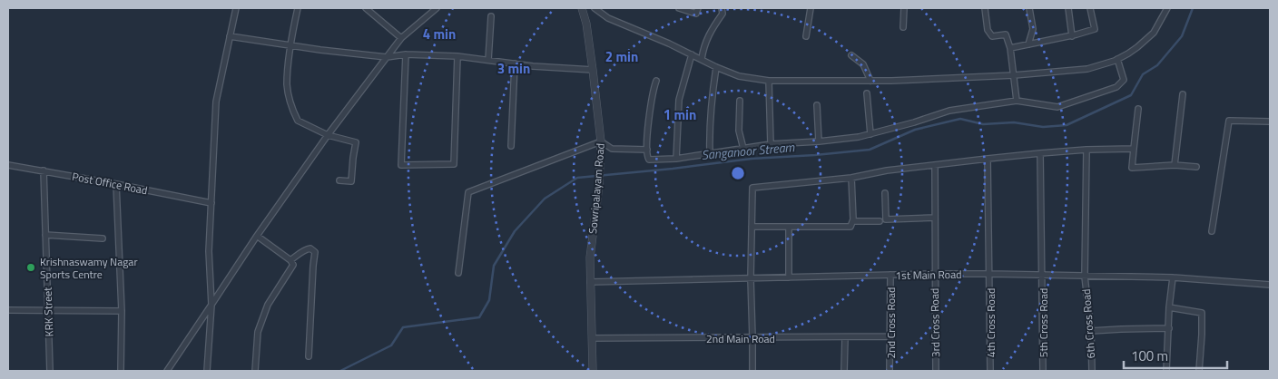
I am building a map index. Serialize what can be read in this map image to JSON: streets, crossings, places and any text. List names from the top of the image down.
{
  "streets": {
    "street": [
      "Post Office Road",
      "Sowripalayam Road",
      "1st Main Road",
      "KRK Street",
      "2nd Cross Road",
      "3rd Cross Road",
      "4th Cross Road",
      "5th Cross Road",
      "6th Cross Road",
      "2nd Main Road"
    ]
  },
  "crossings": [
    ["Post Office Road", "KRK Street"],
    ["Sowripalayam Road", "1st Main Road"],
    ["Sowripalayam Road", "2nd Main Road"],
    ["1st Main Road", "2nd Cross Road"],
    ["1st Main Road", "3rd Cross Road"],
    ["1st Main Road", "4th Cross Road"],
    ["1st Main Road", "5th Cross Road"],
    ["1st Main Road", "6th Cross Road"],
    ["2nd Cross Road", "2nd Main Road"]
  ],
  "water": ["Sanganoor Stream"],
  "places": ["Krishnaswamy Nagar Sports Centre"],
  "scale_bar": "100 m",
  "rings": [
    "4 min",
    "2 min",
    "3 min",
    "1 min"
  ]
}
